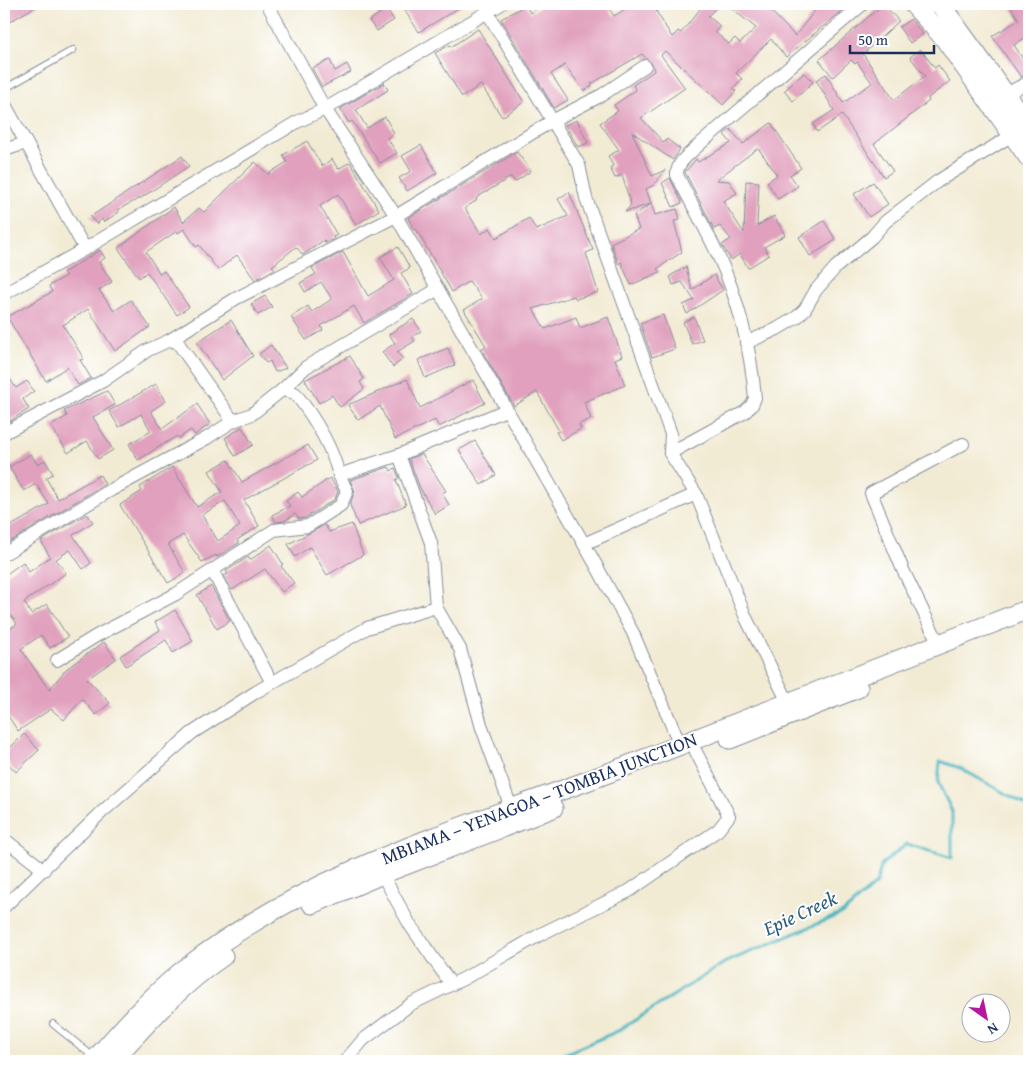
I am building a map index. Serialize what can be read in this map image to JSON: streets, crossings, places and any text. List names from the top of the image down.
{
  "streets": {
    "main road": ["MBIAMA – YENAGOA – TOMBIA JUNCTION"]
  },
  "water": ["Epie Creek"],
  "scale_bar": "50 m",
  "north": "bottom right"
}
